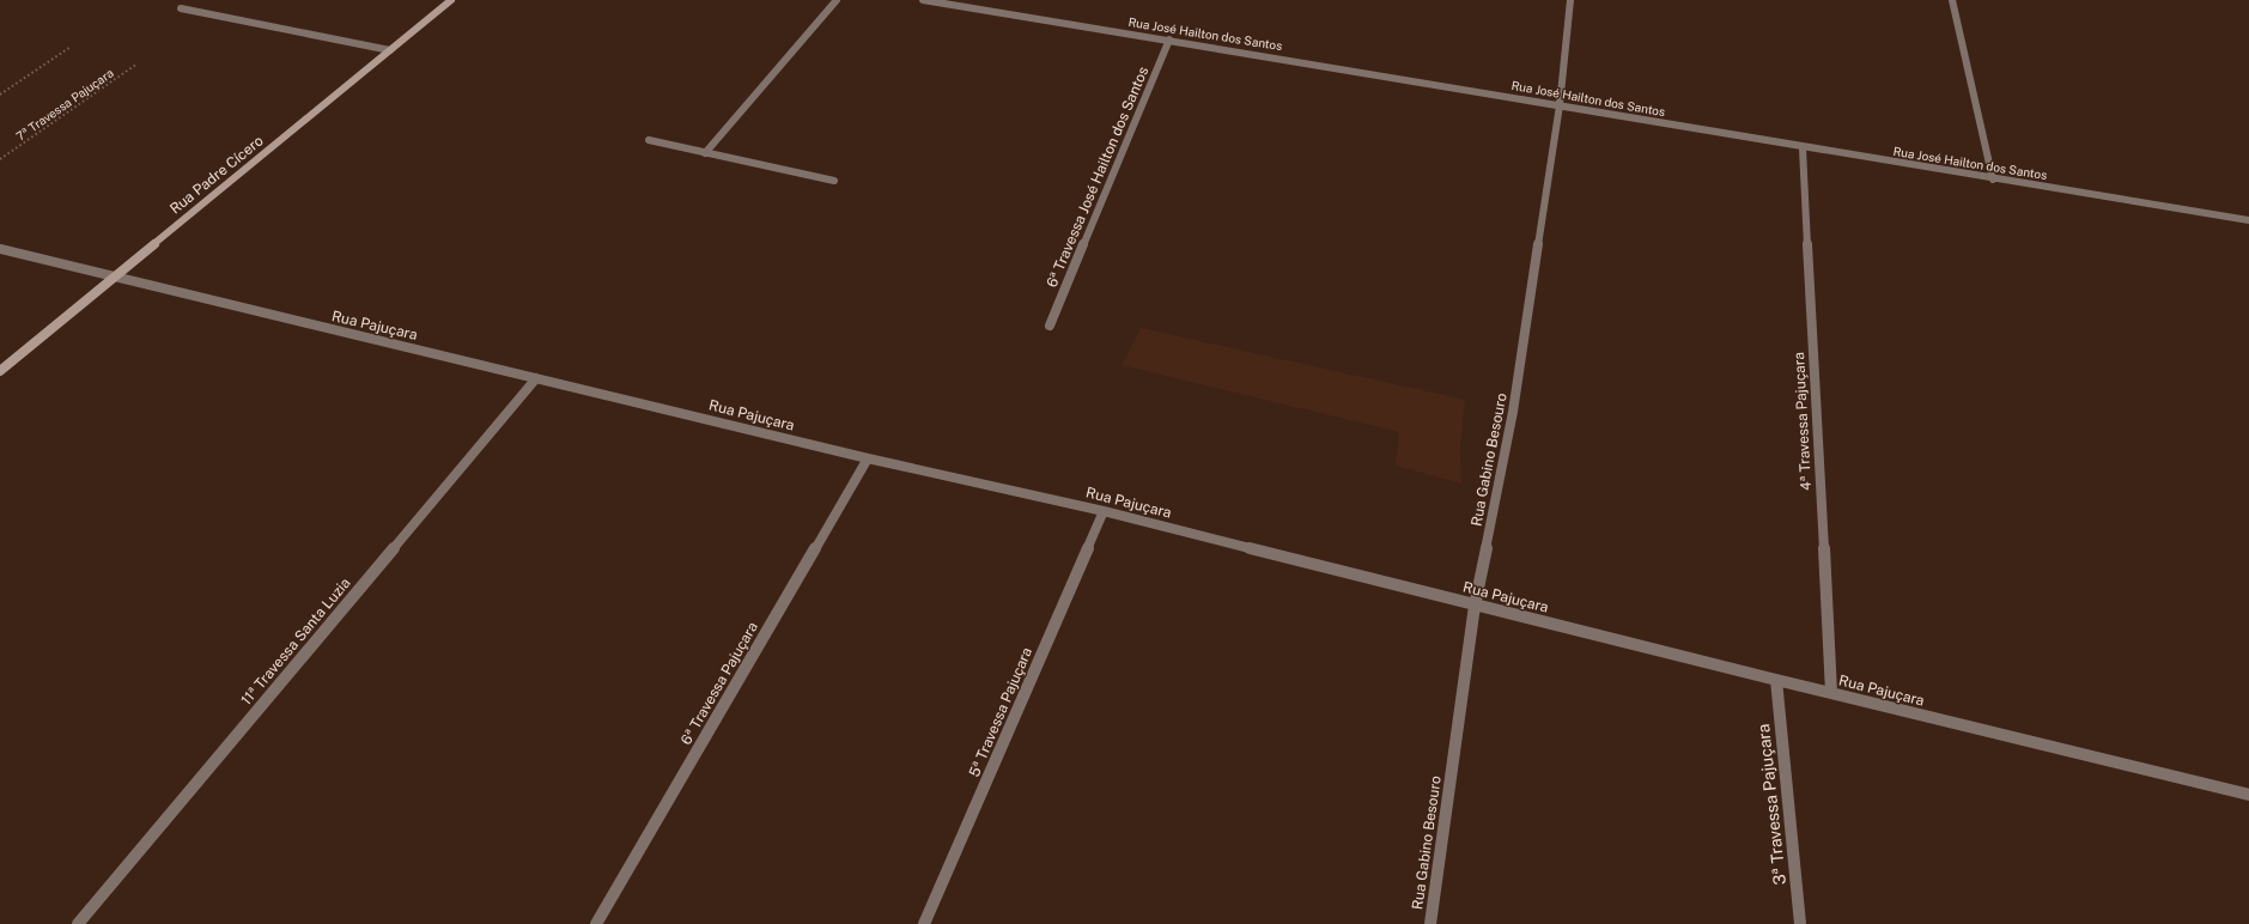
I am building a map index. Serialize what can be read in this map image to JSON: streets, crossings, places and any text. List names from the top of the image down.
{
  "streets": {
    "street": [
      "Rua José Hailton dos Santos",
      "Rua Padre Cícero",
      "6ª Travessa José Hailton dos Santos",
      "Rua Pajuçara",
      "4ª Travessa Pajuçara",
      "Rua Gabino Besouro",
      "11ª Travessa Santa Luzia",
      "6ª Travessa Pajuçara",
      "5ª Travessa Pajuçara",
      "3ª Travessa Pajuçara"
    ],
    "path": ["7ª Travessa Pajuçara"]
  },
  "crossings": [
    ["Rua José Hailton dos Santos", "6ª Travessa José Hailton dos Santos"],
    ["Rua José Hailton dos Santos", "4ª Travessa Pajuçara"],
    ["Rua José Hailton dos Santos", "Rua Gabino Besouro"],
    ["Rua Padre Cícero", "Rua Pajuçara"],
    ["Rua Pajuçara", "4ª Travessa Pajuçara"],
    ["Rua Pajuçara", "Rua Gabino Besouro"],
    ["Rua Pajuçara", "11ª Travessa Santa Luzia"],
    ["Rua Pajuçara", "6ª Travessa Pajuçara"],
    ["Rua Pajuçara", "5ª Travessa Pajuçara"],
    ["Rua Pajuçara", "3ª Travessa Pajuçara"]
  ]
}
